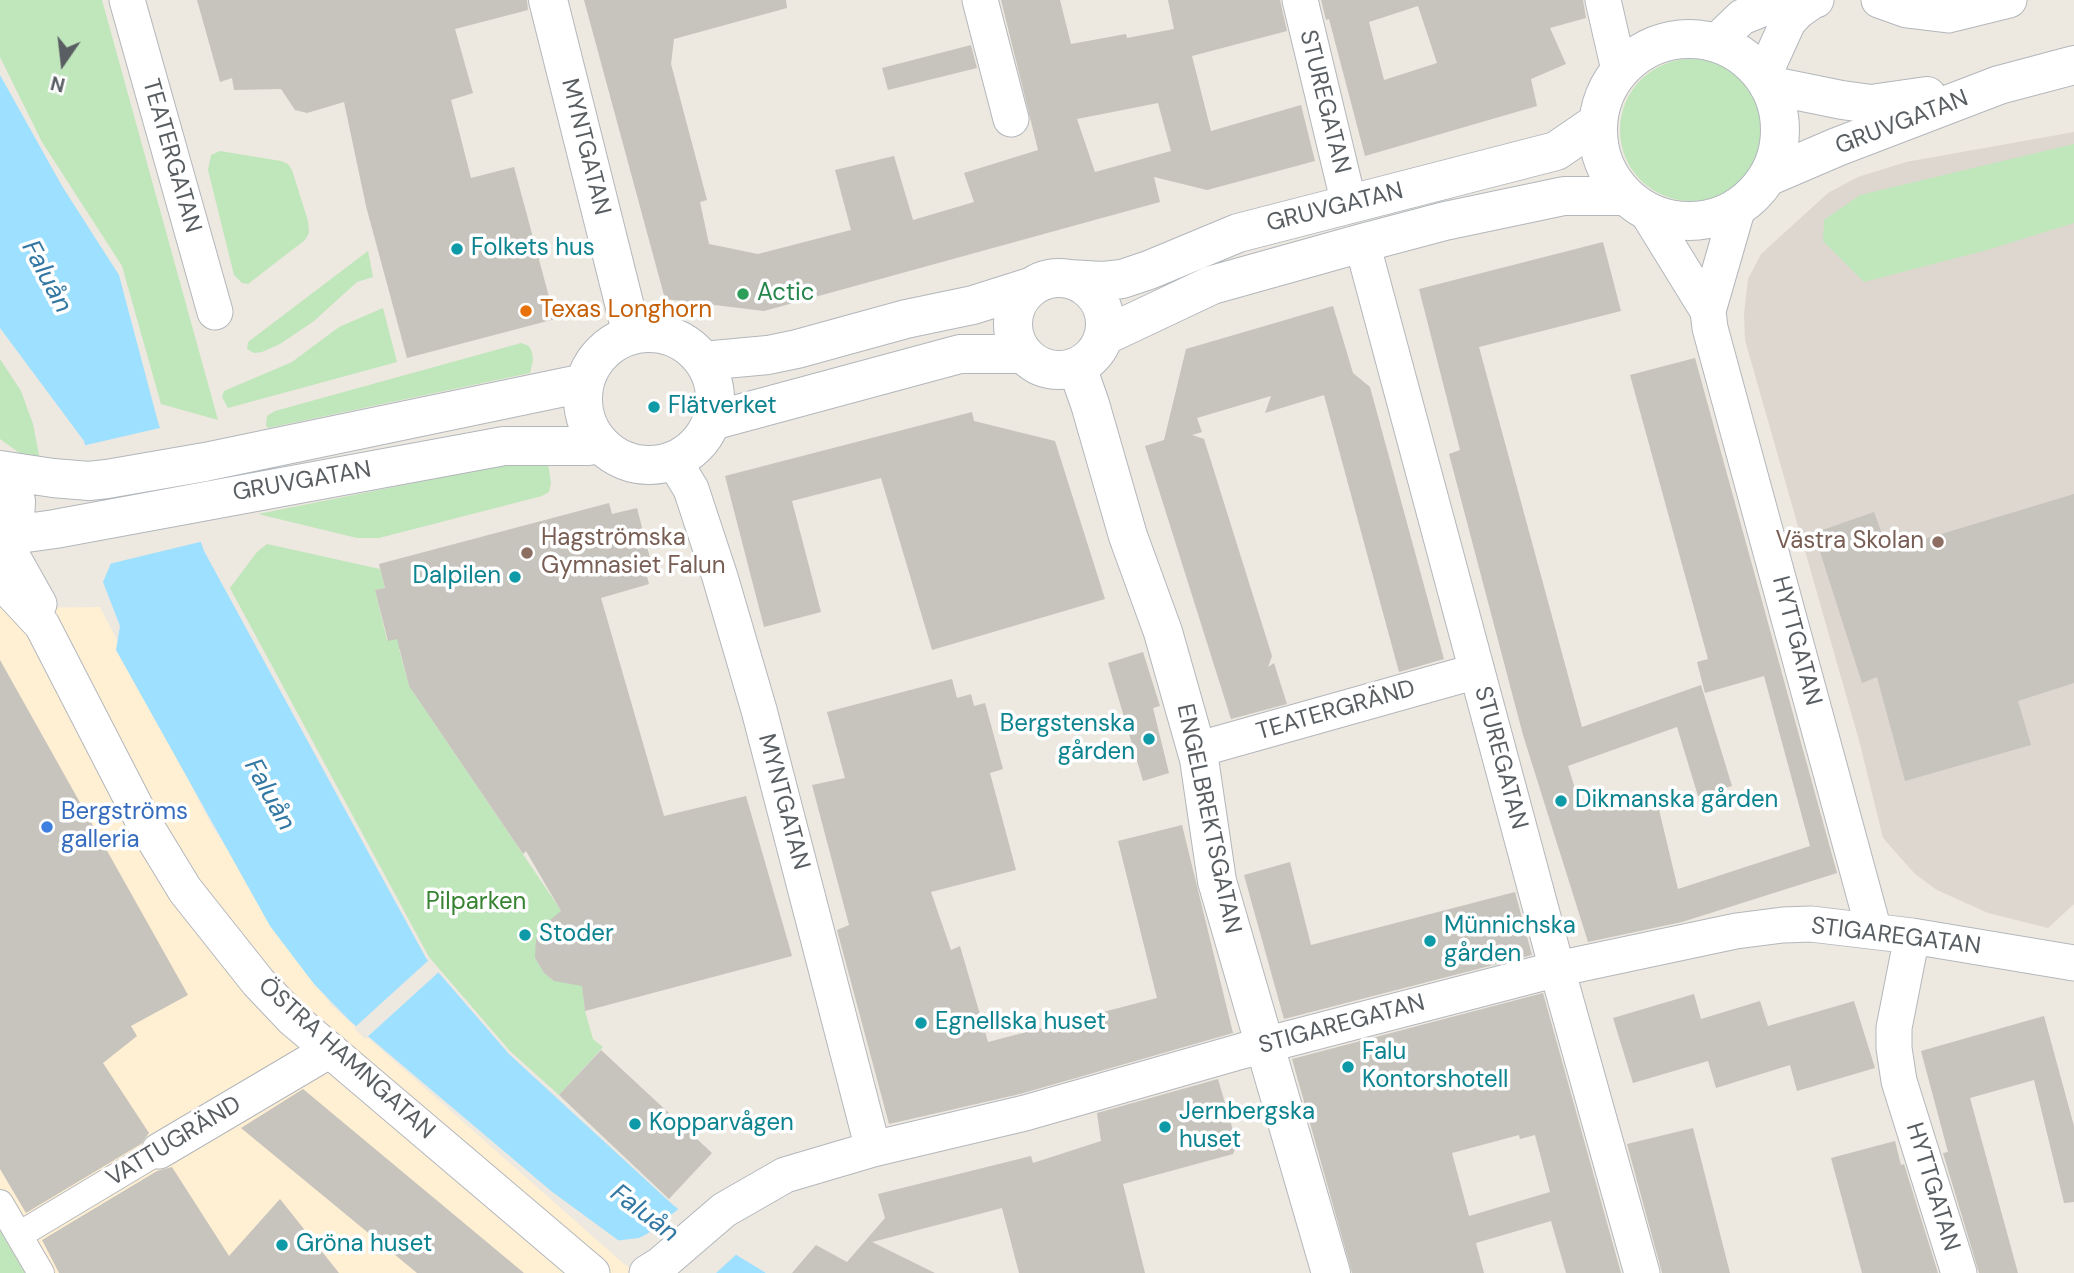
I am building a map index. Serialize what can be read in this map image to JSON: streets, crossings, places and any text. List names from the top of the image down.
{
  "streets": {
    "main road": ["GRUVGATAN", "MYNTGATAN", "ENGELBREKTSGATAN"],
    "street": [
      "STUREGATAN",
      "TEATERGATAN",
      "HYTTGATAN",
      "TEATERGRÄND",
      "STIGAREGATAN",
      "ÖSTRA HAMNGATAN",
      "VATTUGRÄND"
    ]
  },
  "crossings": [
    ["STUREGATAN", "GRUVGATAN"],
    ["STUREGATAN", "TEATERGRÄND"],
    ["STUREGATAN", "STIGAREGATAN"],
    ["GRUVGATAN", "MYNTGATAN"],
    ["GRUVGATAN", "HYTTGATAN"],
    ["GRUVGATAN", "ENGELBREKTSGATAN"],
    ["GRUVGATAN", "ÖSTRA HAMNGATAN"],
    ["MYNTGATAN", "STIGAREGATAN"],
    ["HYTTGATAN", "STIGAREGATAN"],
    ["TEATERGRÄND", "ENGELBREKTSGATAN"],
    ["ENGELBREKTSGATAN", "STIGAREGATAN"],
    ["ÖSTRA HAMNGATAN", "VATTUGRÄND"]
  ],
  "water": ["Faluån"],
  "parks": ["Pilparken"],
  "places": [
    "Folkets hus",
    "Actic",
    "Texas Longhorn",
    "Flätverket",
    "Västra Skolan",
    "Hagströmska Gymnasiet Falun",
    "Dalpilen",
    "Bergstenska gården",
    "Dikmanska gården",
    "Bergströms galleria",
    "Stoder",
    "Münnichska gården",
    "Egnellska huset",
    "Falu Kontorshotell",
    "Kopparvågen",
    "Jernbergska huset",
    "Gröna huset"
  ],
  "north": "bottom"
}
